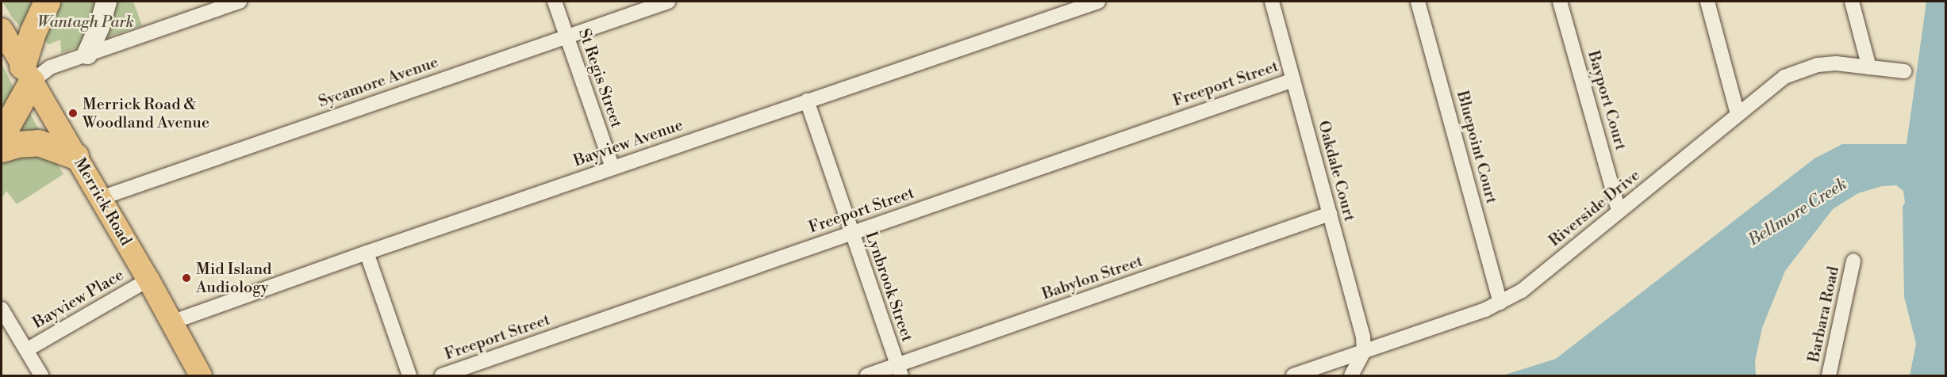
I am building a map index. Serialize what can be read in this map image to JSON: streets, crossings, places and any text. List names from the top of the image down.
{
  "streets": {
    "main road": ["Merrick Road"],
    "street": [
      "St Regis Street",
      "Sycamore Avenue",
      "Freeport Street",
      "Bayport Court",
      "Bayview Avenue",
      "Bluepoint Court",
      "Oakdale Court",
      "Riverside Drive",
      "Babylon Street",
      "Lynbrook Street",
      "Bayview Place",
      "Barbara Road"
    ]
  },
  "crossings": [
    ["St Regis Street", "Sycamore Avenue"],
    ["St Regis Street", "Bayview Avenue"],
    ["Sycamore Avenue", "Merrick Road"],
    ["Freeport Street", "Oakdale Court"],
    ["Freeport Street", "Lynbrook Street"],
    ["Bayport Court", "Riverside Drive"],
    ["Bayview Avenue", "Merrick Road"],
    ["Bayview Avenue", "Lynbrook Street"],
    ["Bluepoint Court", "Riverside Drive"],
    ["Oakdale Court", "Riverside Drive"],
    ["Oakdale Court", "Babylon Street"],
    ["Merrick Road", "Bayview Place"],
    ["Babylon Street", "Lynbrook Street"]
  ],
  "water": ["Bellmore Creek"],
  "parks": ["Wantagh Park"],
  "places": ["Merrick Road & Woodland Avenue", "Mid Island Audiology"]
}
